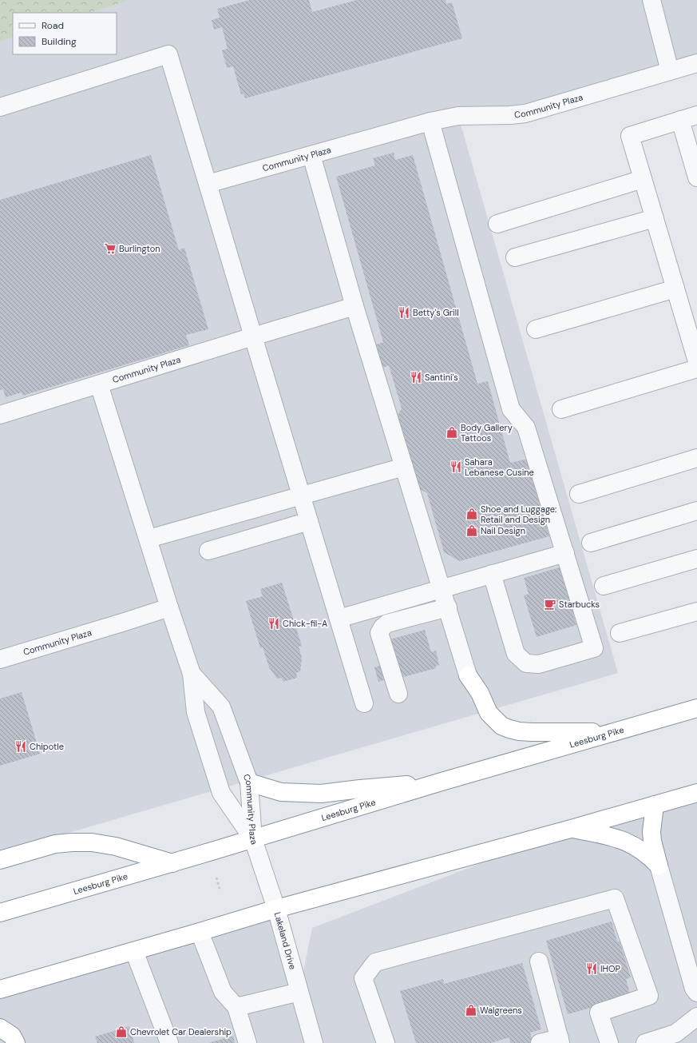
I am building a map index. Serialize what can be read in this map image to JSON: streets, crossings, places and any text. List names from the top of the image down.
{
  "streets": {
    "highway": ["Leesburg Pike"],
    "street": ["Community Plaza", "Lakeland Drive"]
  },
  "crossings": [
    ["Community Plaza", "Leesburg Pike"],
    ["Community Plaza", "Lakeland Drive"],
    ["Leesburg Pike", "Lakeland Drive"]
  ],
  "places": {
    "supermarket": ["Burlington"],
    "restaurant": [
      "Betty's Grill",
      "Santini's",
      "Sahara Lebanese Cusine",
      "Chick-fil-A",
      "Chipotle",
      "IHOP"
    ],
    "shop": [
      "Body Gallery Tattoos",
      "Shoe and Luggage: Retail and Design",
      "Nail Design",
      "Walgreens",
      "Chevrolet Car Dealership"
    ],
    "cafe": ["Starbucks"]
  },
  "legend": ["Road", "Building"]
}
